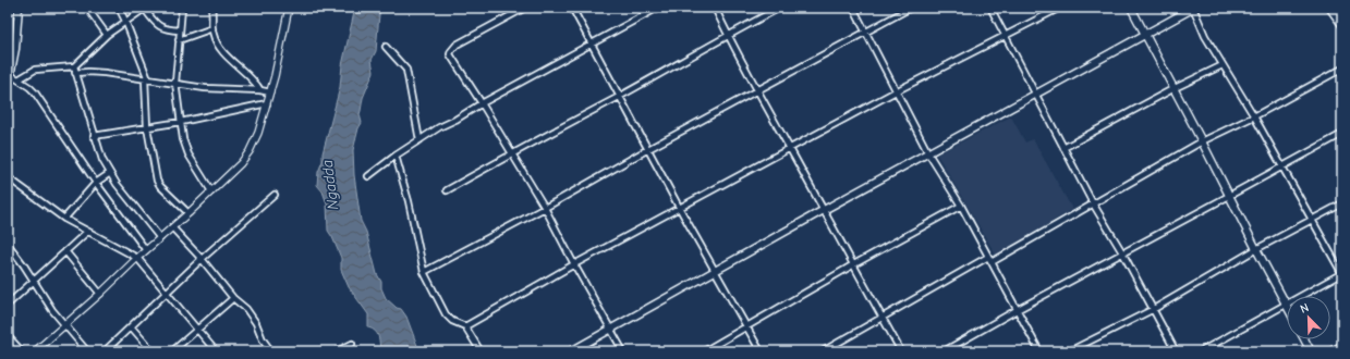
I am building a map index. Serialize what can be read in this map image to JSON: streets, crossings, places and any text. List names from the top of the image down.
{
  "water": ["Ngadda"],
  "north": "top left"
}
